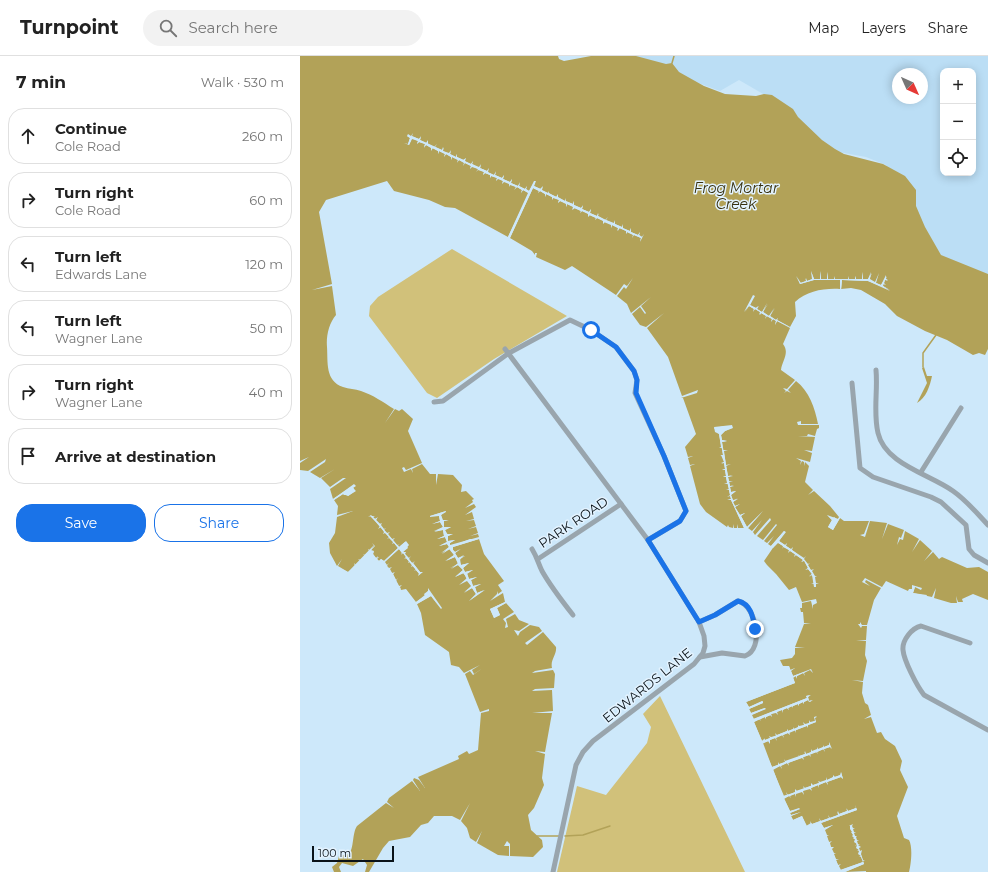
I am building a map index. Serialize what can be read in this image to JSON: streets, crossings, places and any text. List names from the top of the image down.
{
  "streets": {
    "street": ["PARK ROAD", "EDWARDS LANE"]
  },
  "crossings": [
    ["PARK ROAD", "EDWARDS LANE"]
  ],
  "water": ["Frog Mortar Creek"],
  "scale_bar": "100 m",
  "north": "bottom right",
  "page": {
    "header": "Turnpoint",
    "search": "Search here",
    "nav": ["Map", "Layers", "Share"],
    "heading": ["7 min", "Walk · 530 m"],
    "map_buttons": ["+", "−"],
    "list": [
      ["Continue", "Cole Road", "260 m"],
      ["Turn right", "Cole Road", "60 m"],
      ["Turn left", "Edwards Lane", "120 m"],
      ["Turn left", "Wagner Lane", "50 m"],
      ["Turn right", "Wagner Lane", "40 m"],
      "Arrive at destination"
    ],
    "buttons": ["Save", "Share"],
    "scale": "100 m"
  }
}
